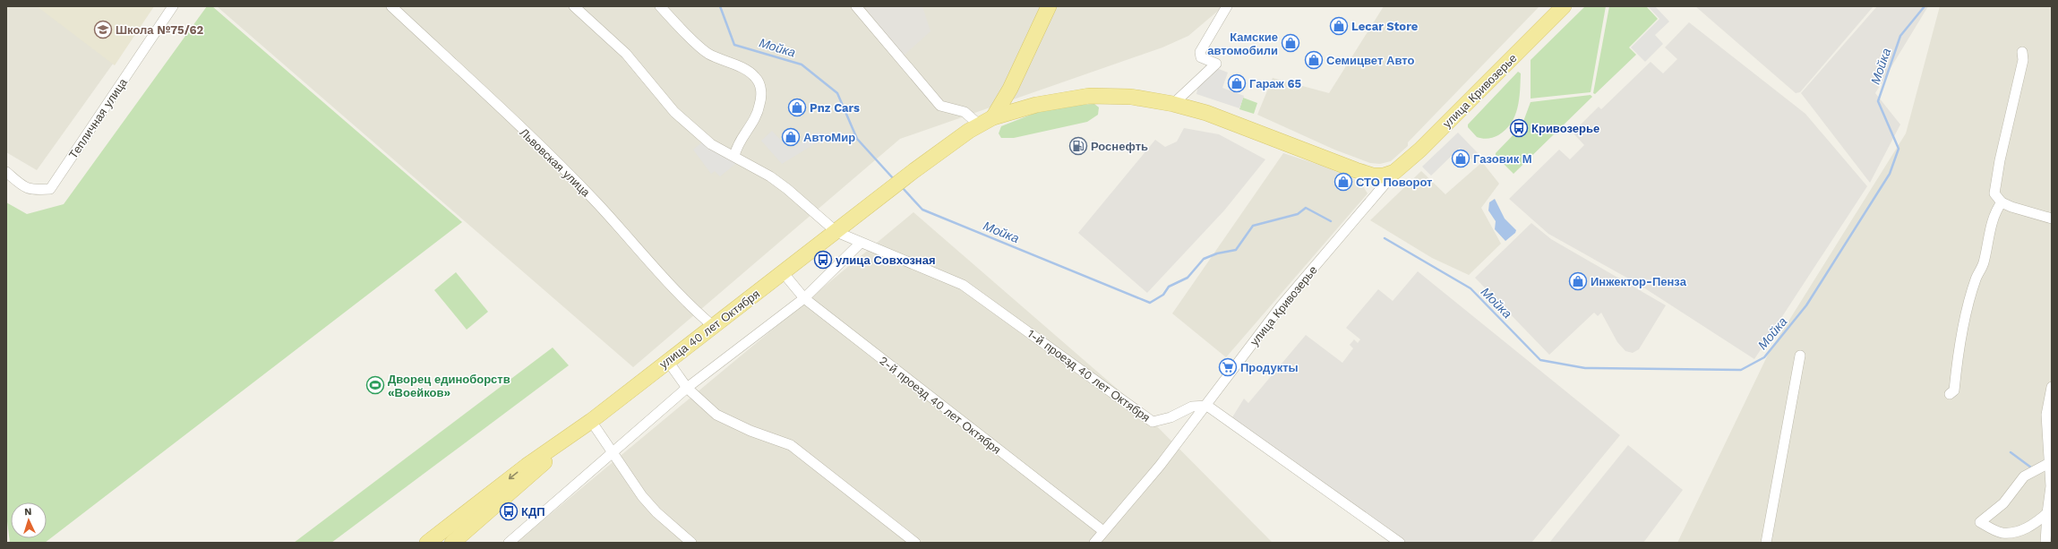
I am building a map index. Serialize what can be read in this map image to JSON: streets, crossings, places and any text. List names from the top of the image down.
{
  "streets": {
    "main road": ["улица Кривозерье", "улица 40 лет Октября"],
    "street": [
      "Тепличная улица",
      "Львовская улица",
      "1-й проезд 40 лет Октября",
      "2-й проезд 40 лет Октября"
    ]
  },
  "crossings": [
    ["улица Кривозерье", "улица 40 лет Октября"],
    ["улица Кривозерье", "1-й проезд 40 лет Октября"],
    ["улица Кривозерье", "2-й проезд 40 лет Октября"],
    ["Львовская улица", "улица 40 лет Октября"],
    ["улица 40 лет Октября", "2-й проезд 40 лет Октября"]
  ],
  "water": ["Мойка"],
  "places": {
    "shop": [
      "Lecar Store",
      "Камские автомобили",
      "Семицвет Авто",
      "Гараж 65",
      "Pnz Cars",
      "АвтоМир",
      "Газовик М",
      "СТО Поворот",
      "Инжектор-Пенза"
    ],
    "school or university": ["Школа №75/62"],
    "bus stop": ["Кривозерье", "улица Совхозная", "КДП"],
    "fuel station": ["Роснефть"],
    "supermarket": ["Продукты"],
    "sports": ["Дворец единоборств «Воейков»"]
  },
  "north": "top"
}
